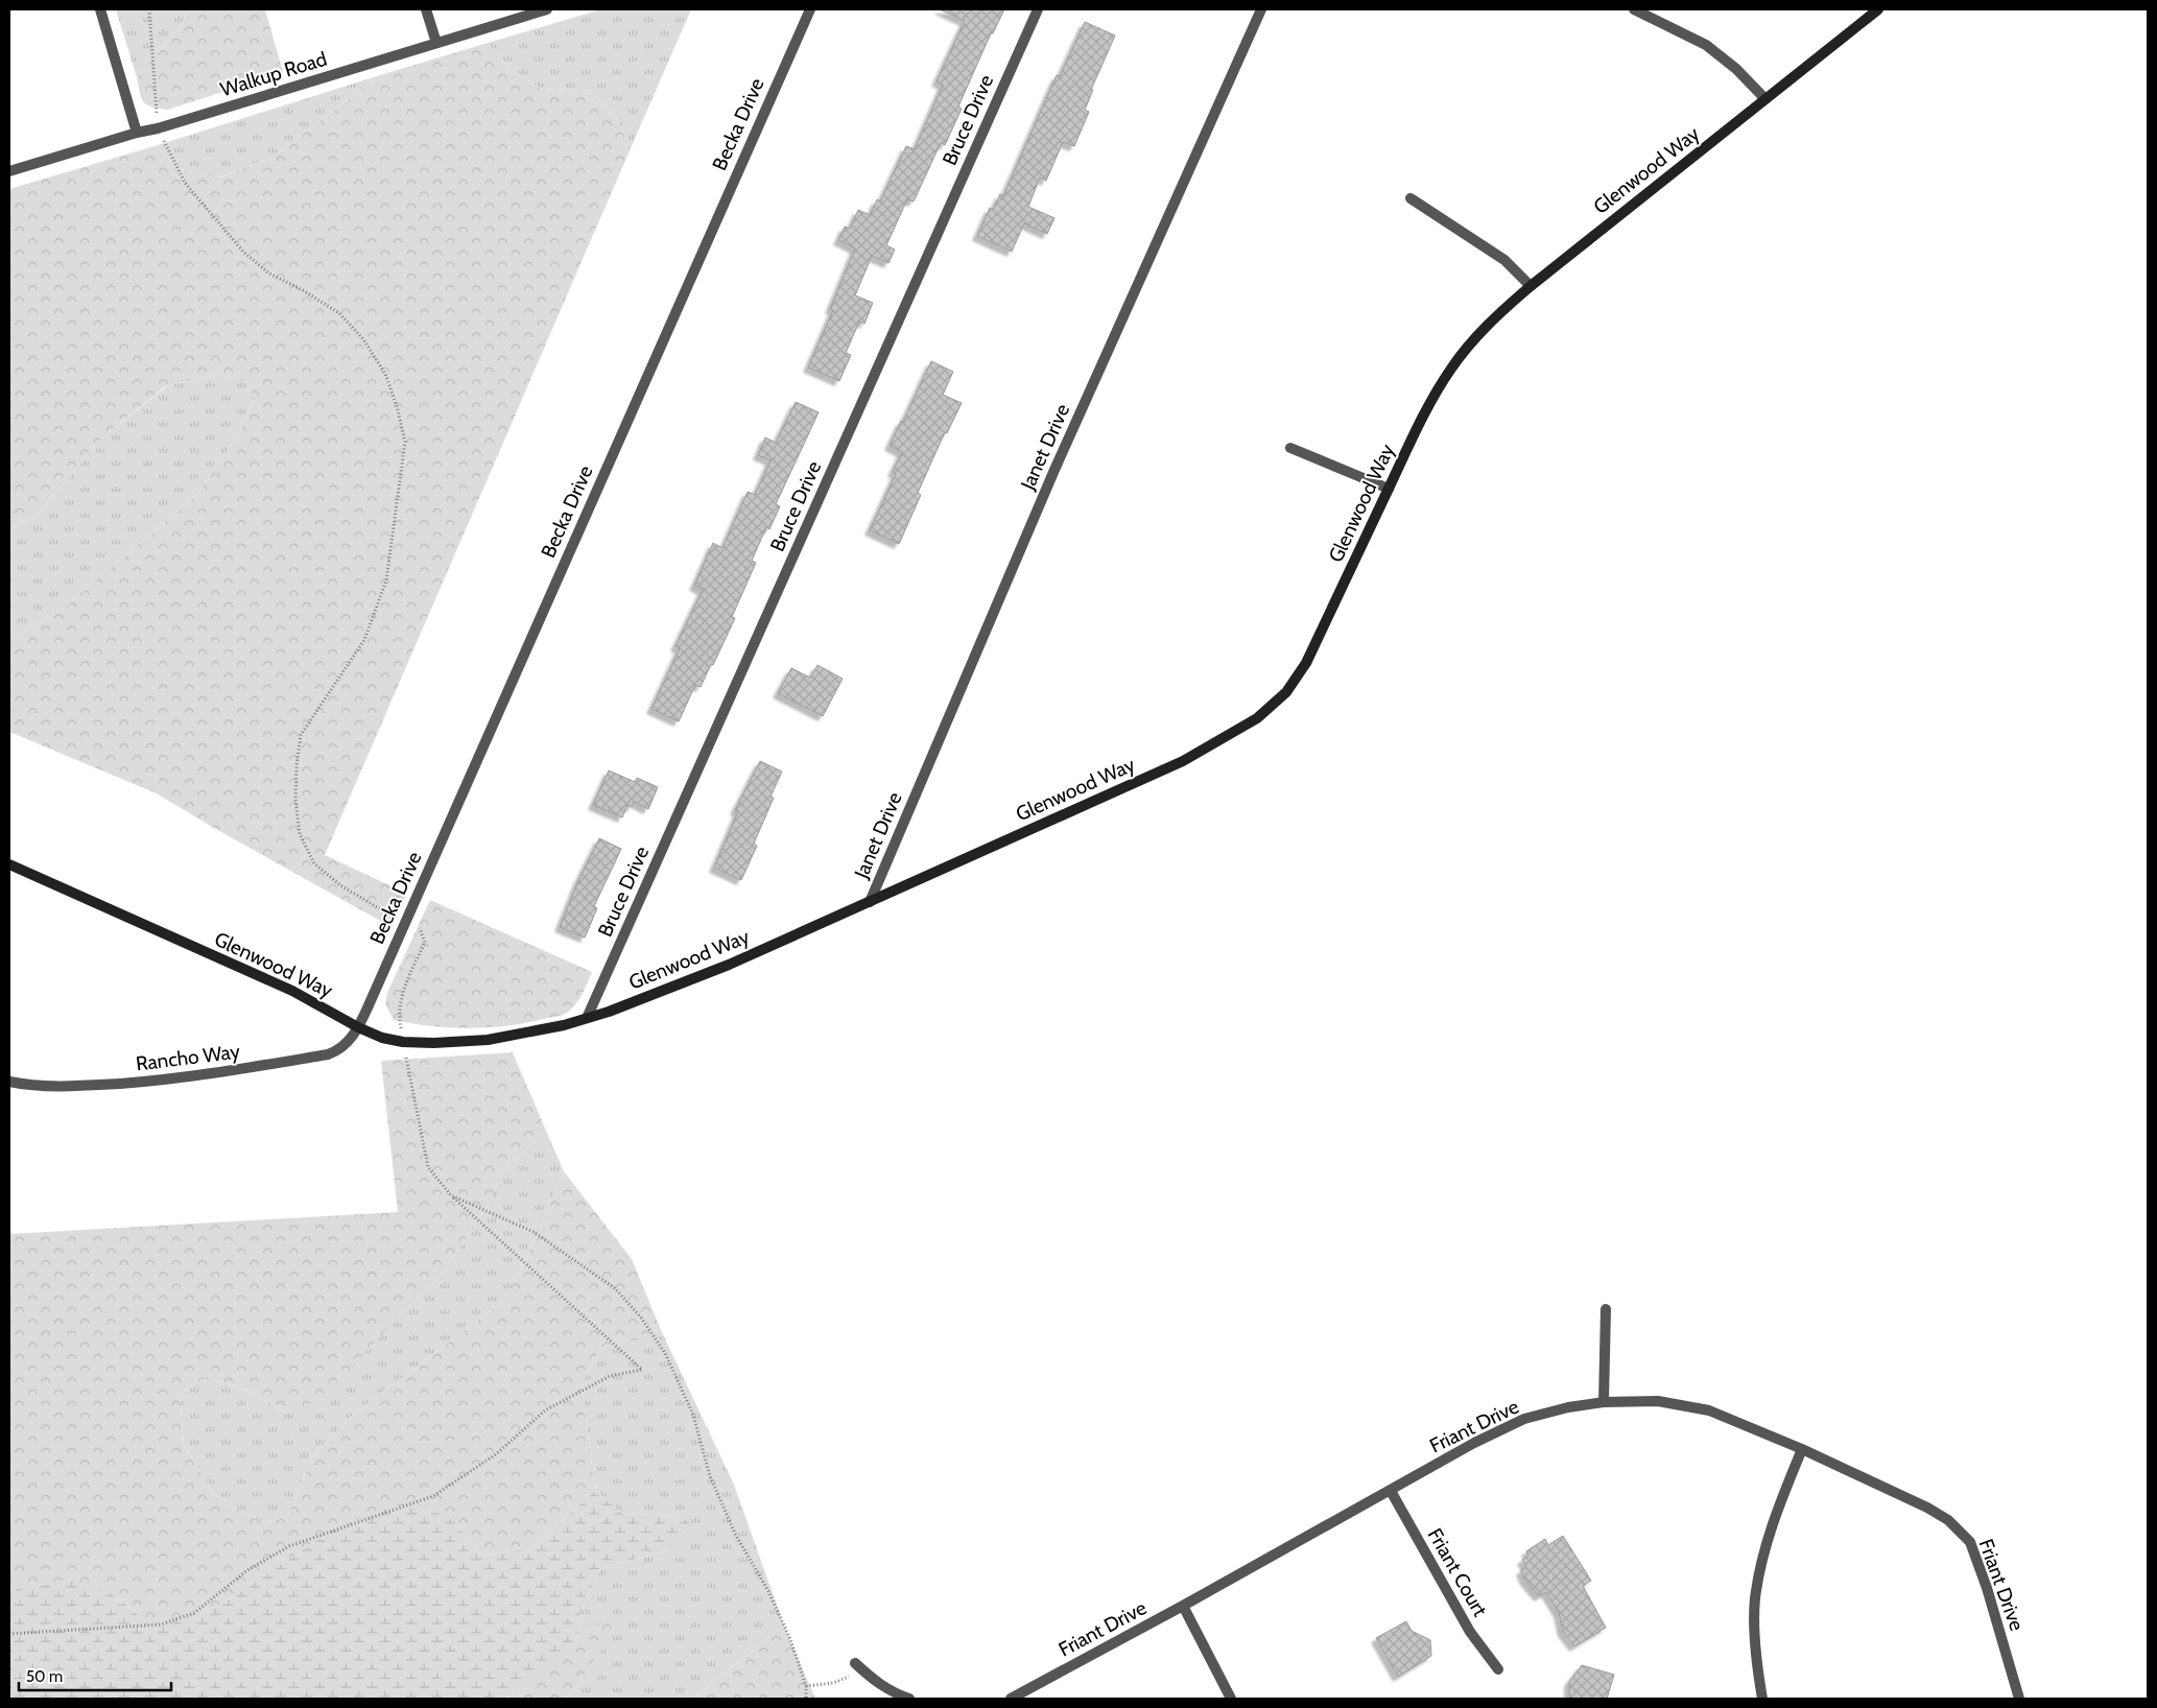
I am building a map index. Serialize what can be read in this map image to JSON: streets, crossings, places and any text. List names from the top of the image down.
{
  "streets": {
    "street": [
      "Walkup Road",
      "Bruce Drive",
      "Becka Drive",
      "Glenwood Way",
      "Janet Drive",
      "Rancho Way",
      "Friant Drive",
      "Friant Court"
    ]
  },
  "crossings": [
    ["Bruce Drive", "Glenwood Way"],
    ["Becka Drive", "Glenwood Way"],
    ["Becka Drive", "Rancho Way"],
    ["Glenwood Way", "Janet Drive"],
    ["Glenwood Way", "Rancho Way"],
    ["Friant Drive", "Friant Court"]
  ],
  "scale_bar": "50 m"
}
